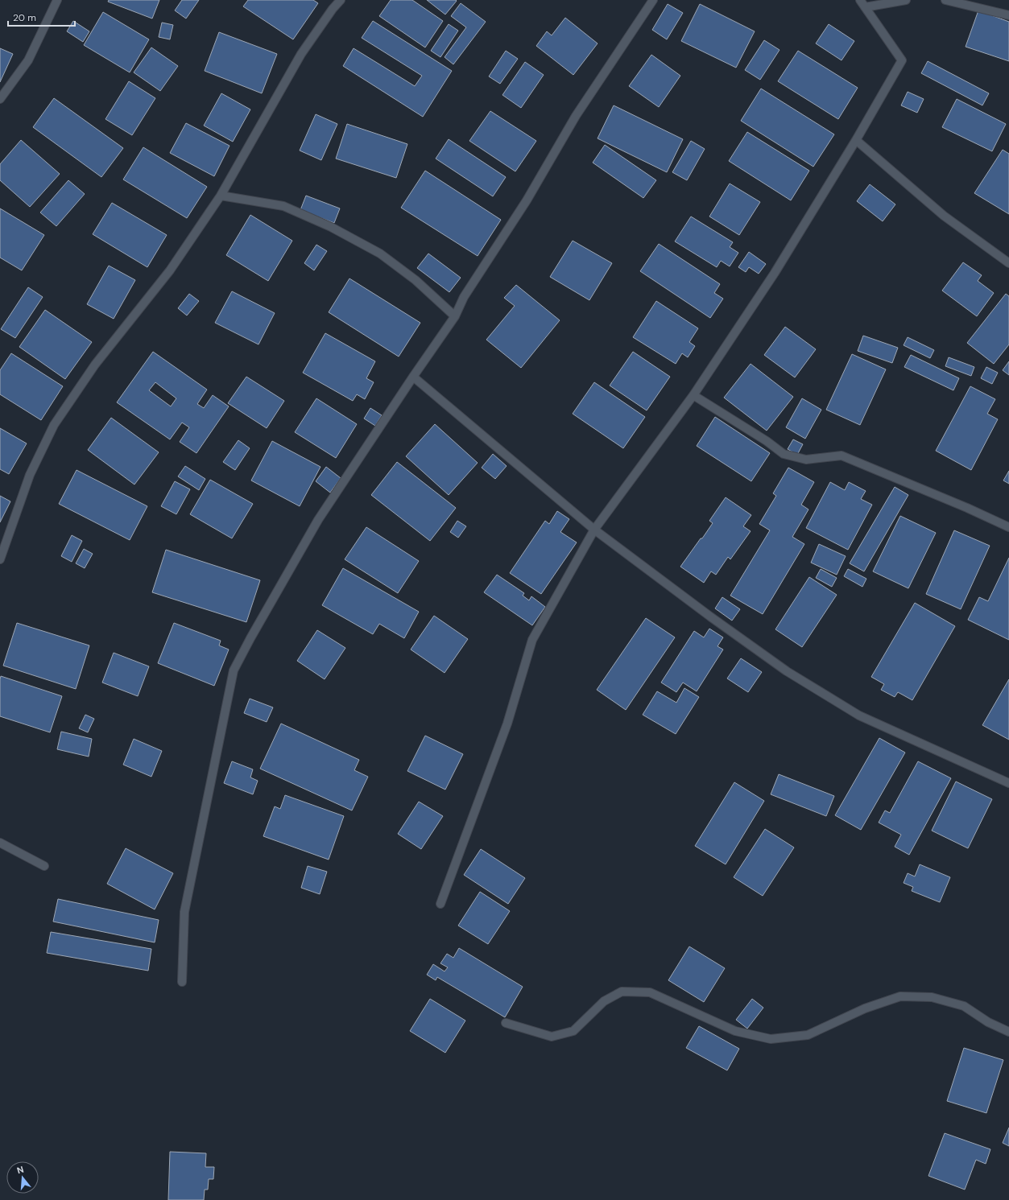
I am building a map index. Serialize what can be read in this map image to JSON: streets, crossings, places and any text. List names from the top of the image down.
{
  "scale_bar": "20 m",
  "north": "top"
}
